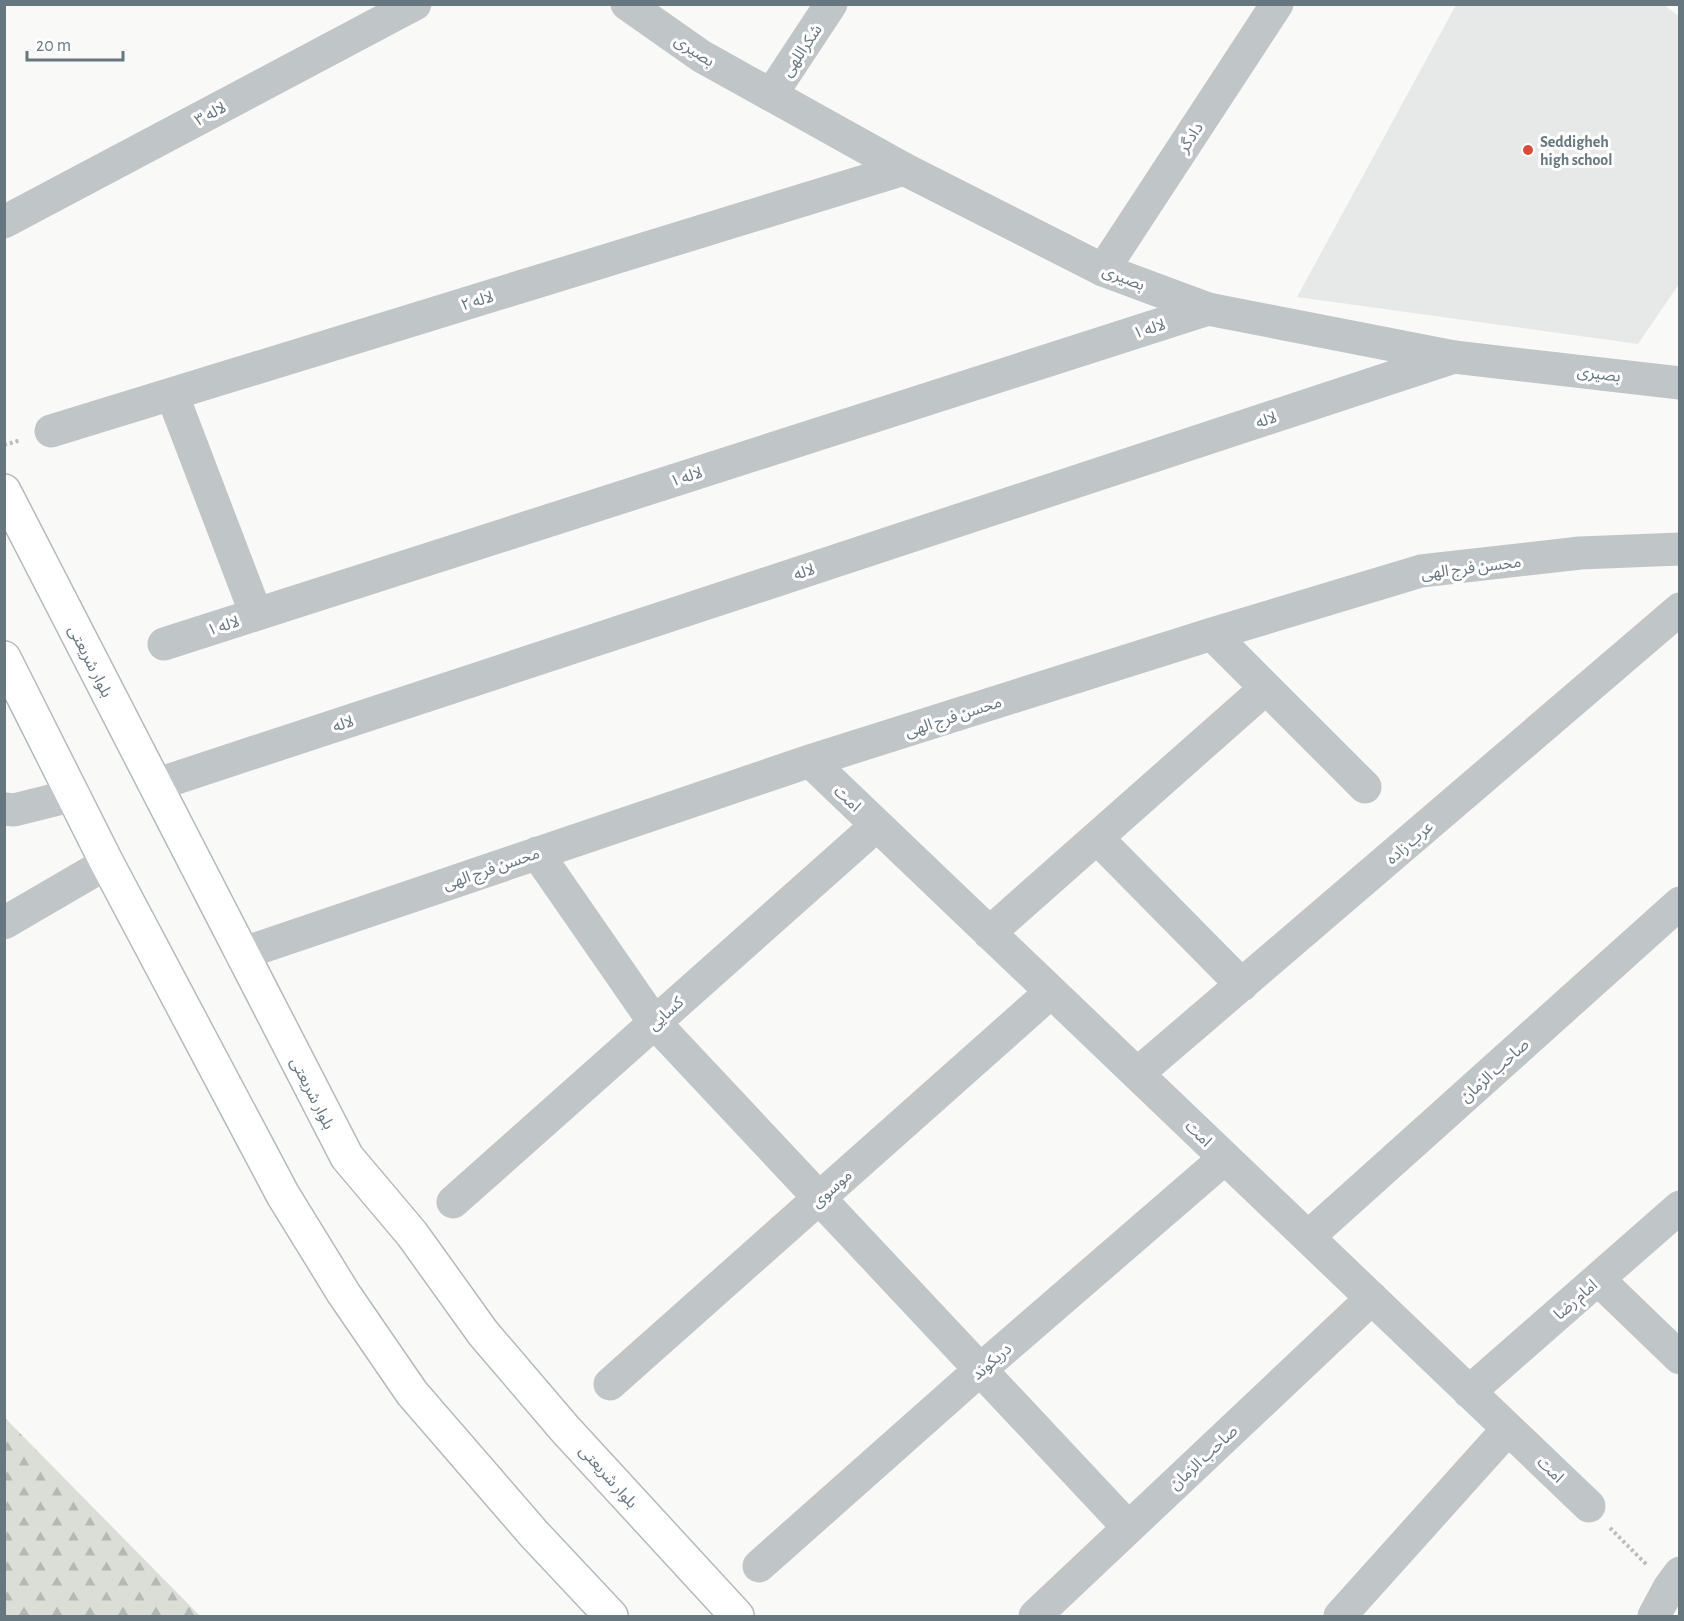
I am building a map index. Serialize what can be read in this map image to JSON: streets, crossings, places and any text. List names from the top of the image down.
{
  "streets": {
    "main road": ["بلوار شریعتی"],
    "street": [
      "بصیری",
      "شکراللهی",
      "لاله ۳",
      "دادگر",
      "لاله ۲",
      "لاله ۱",
      "لاله",
      "محسن فرج الهی",
      "امت",
      "عرب زاده",
      "کسایی",
      "صاحب الزمان",
      "موسوی",
      "امام رضا",
      "دریکوند"
    ]
  },
  "crossings": [
    ["بصیری", "شکراللهی"],
    ["بصیری", "دادگر"],
    ["بصیری", "لاله ۲"],
    ["بصیری", "لاله ۱"],
    ["بصیری", "لاله"],
    ["لاله", "بلوار شریعتی"],
    ["محسن فرج الهی", "بلوار شریعتی"],
    ["محسن فرج الهی", "امت"],
    ["امت", "عرب زاده"],
    ["امت", "کسایی"],
    ["امت", "صاحب الزمان"],
    ["امت", "موسوی"],
    ["امت", "امام رضا"],
    ["امت", "دریکوند"]
  ],
  "places": ["Seddigheh high school"],
  "scale_bar": "20 m"
}
